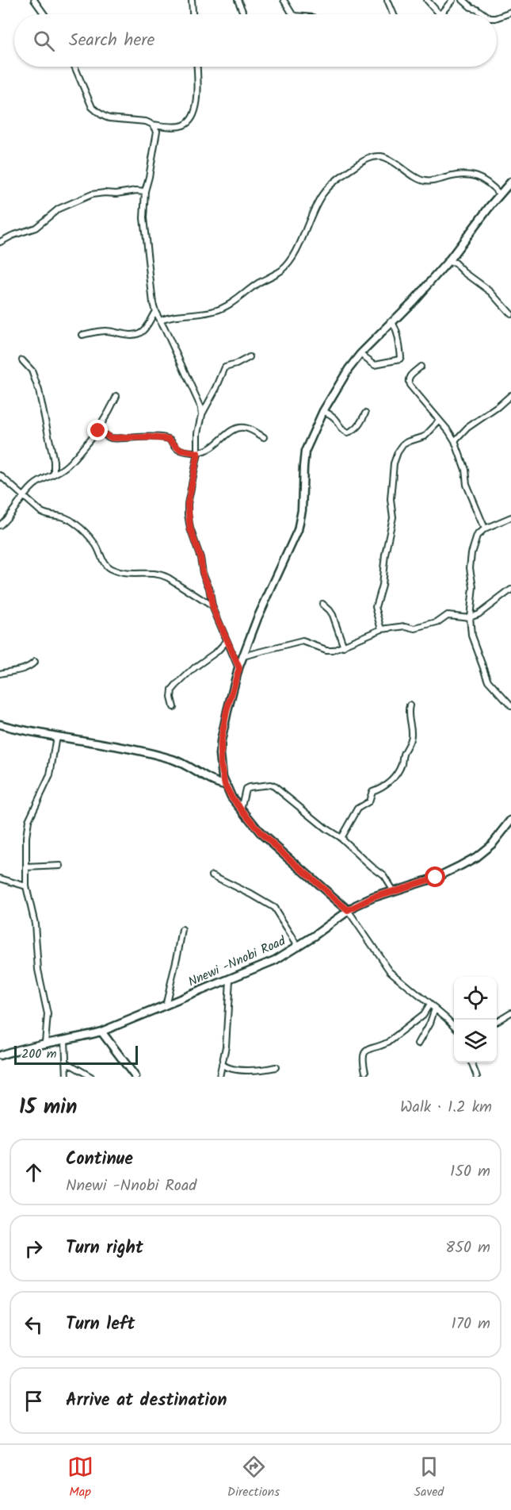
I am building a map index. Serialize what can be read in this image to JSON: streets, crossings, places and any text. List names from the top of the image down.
{
  "streets": {
    "main road": ["Nnewi -Nnobi Road"]
  },
  "scale_bar": "200 m",
  "page": {
    "search": "Search here",
    "scale": "200 m",
    "heading": ["15 min", "Walk · 1.2 km"],
    "list": [
      ["Continue", "Nnewi -Nnobi Road", "150 m"],
      ["Turn right", "850 m"],
      ["Turn left", "170 m"],
      "Arrive at destination"
    ],
    "nav": ["Map", "Directions", "Saved"]
  }
}
